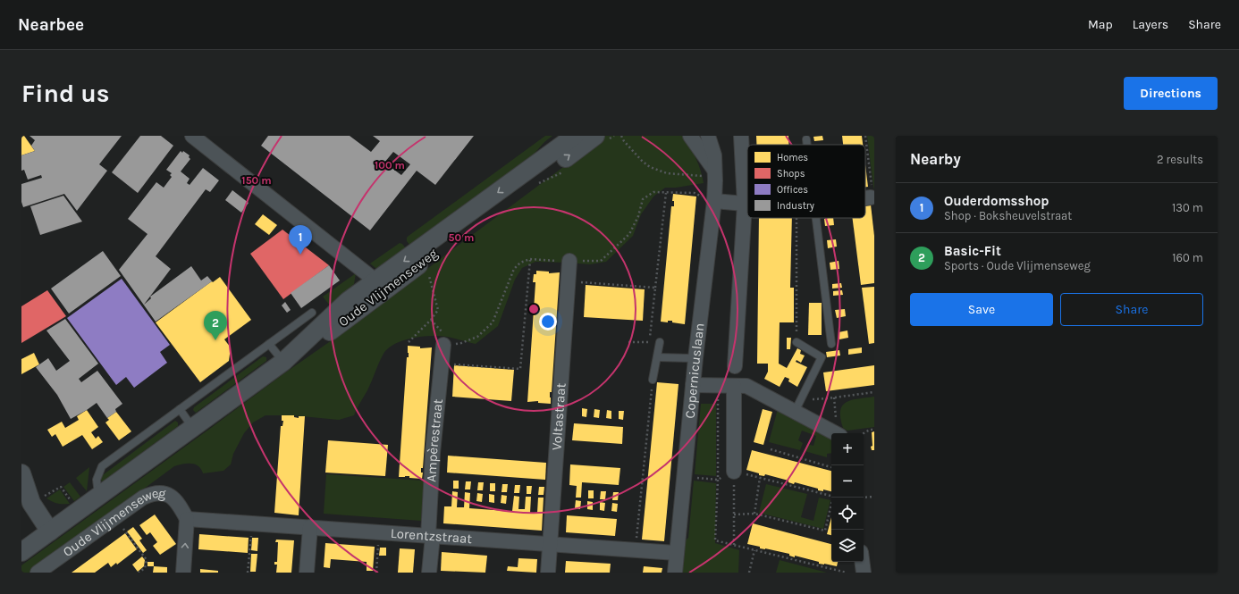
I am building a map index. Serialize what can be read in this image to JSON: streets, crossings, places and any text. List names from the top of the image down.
{
  "streets": {
    "street": [
      "Oude Vlijmenseweg",
      "Copernicuslaan",
      "Voltastraat",
      "Ampèrestraat",
      "Lorentzstraat"
    ]
  },
  "crossings": [
    ["Oude Vlijmenseweg", "Lorentzstraat"],
    ["Copernicuslaan", "Lorentzstraat"],
    ["Voltastraat", "Lorentzstraat"],
    ["Ampèrestraat", "Lorentzstraat"]
  ],
  "legend": [
    "Homes",
    "Shops",
    "Offices",
    "Industry"
  ],
  "page": {
    "header": "Nearbee",
    "nav": ["Map", "Layers", "Share"],
    "buttons": [
      "Directions",
      ["Save", "Share"]
    ],
    "title": "Find us",
    "heading": ["Nearby", "2 results"],
    "list": [
      {
        "mark": "1",
        "name": "Ouderdomsshop",
        "note": "Shop · Boksheuvelstraat",
        "value": "130 m"
      },
      {
        "mark": "2",
        "name": "Basic-Fit",
        "note": "Sports · Oude Vlijmenseweg",
        "value": "160 m"
      }
    ],
    "pins": ["1", "2"],
    "map_buttons": ["+", "−"]
  },
  "rings": ["100 m", "150 m", "50 m"]
}
